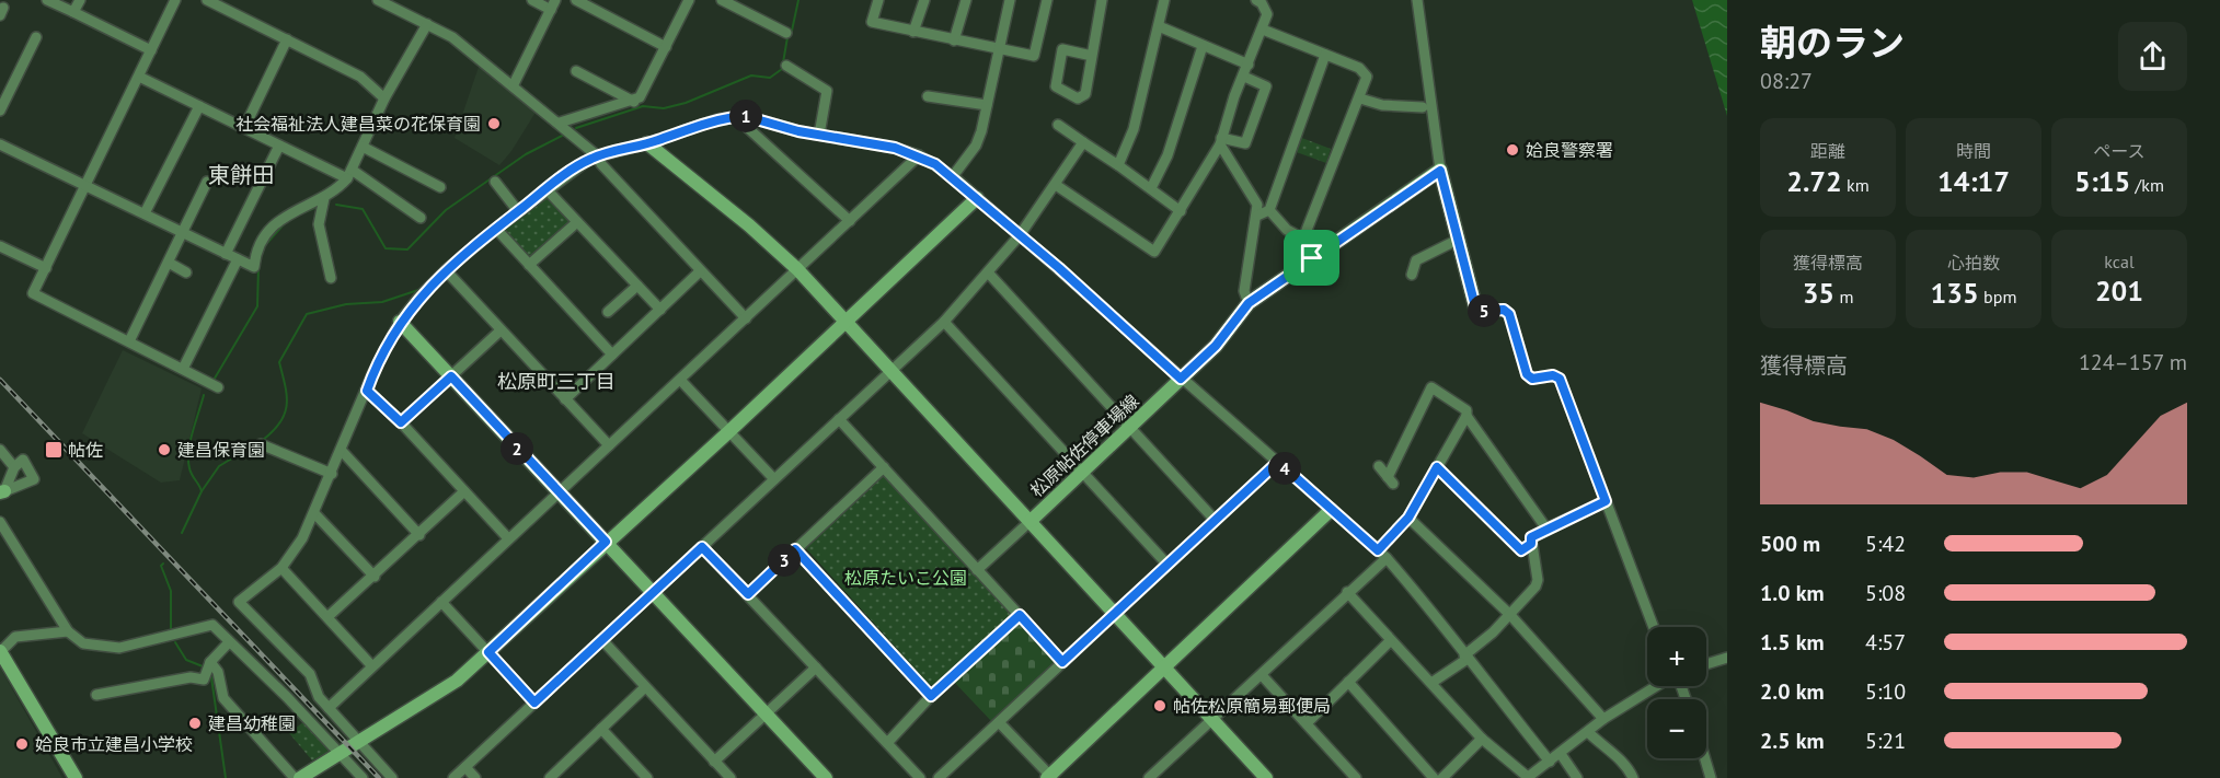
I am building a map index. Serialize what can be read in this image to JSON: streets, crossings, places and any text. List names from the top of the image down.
{
  "streets": {
    "street": ["松原帖佐停車場線"]
  },
  "districts": ["東餅田", "松原町三丁目"],
  "parks": ["松原たいこ公園"],
  "places": {
    "other": [
      "社会福祉法人建昌菜の花保育園",
      "姶良警察署",
      "建昌保育園",
      "帖佐松原簡易郵便局",
      "建昌幼稚園",
      "姶良市立建昌小学校"
    ],
    "transit": ["帖佐"]
  },
  "page": {
    "heading": ["朝のラン", "08:27"],
    "pins": [
      "1",
      "5",
      "2",
      "4",
      "3"
    ],
    "stats": [
      ["距離", "2.72 km"],
      ["時間", "14:17"],
      ["ペース", "5:15 /km"],
      ["獲得標高", "35 m"],
      ["心拍数", "135 bpm"],
      ["kcal", "201"]
    ],
    "chart": ["獲得標高", "124–157 m"],
    "list": [
      {
        "name": "500 m",
        "note": "5:42"
      },
      {
        "name": "1.0 km",
        "note": "5:08"
      },
      {
        "name": "1.5 km",
        "note": "4:57"
      },
      {
        "name": "2.0 km",
        "note": "5:10"
      },
      {
        "name": "2.5 km",
        "note": "5:21"
      }
    ],
    "map_buttons": ["+", "−"]
  }
}
